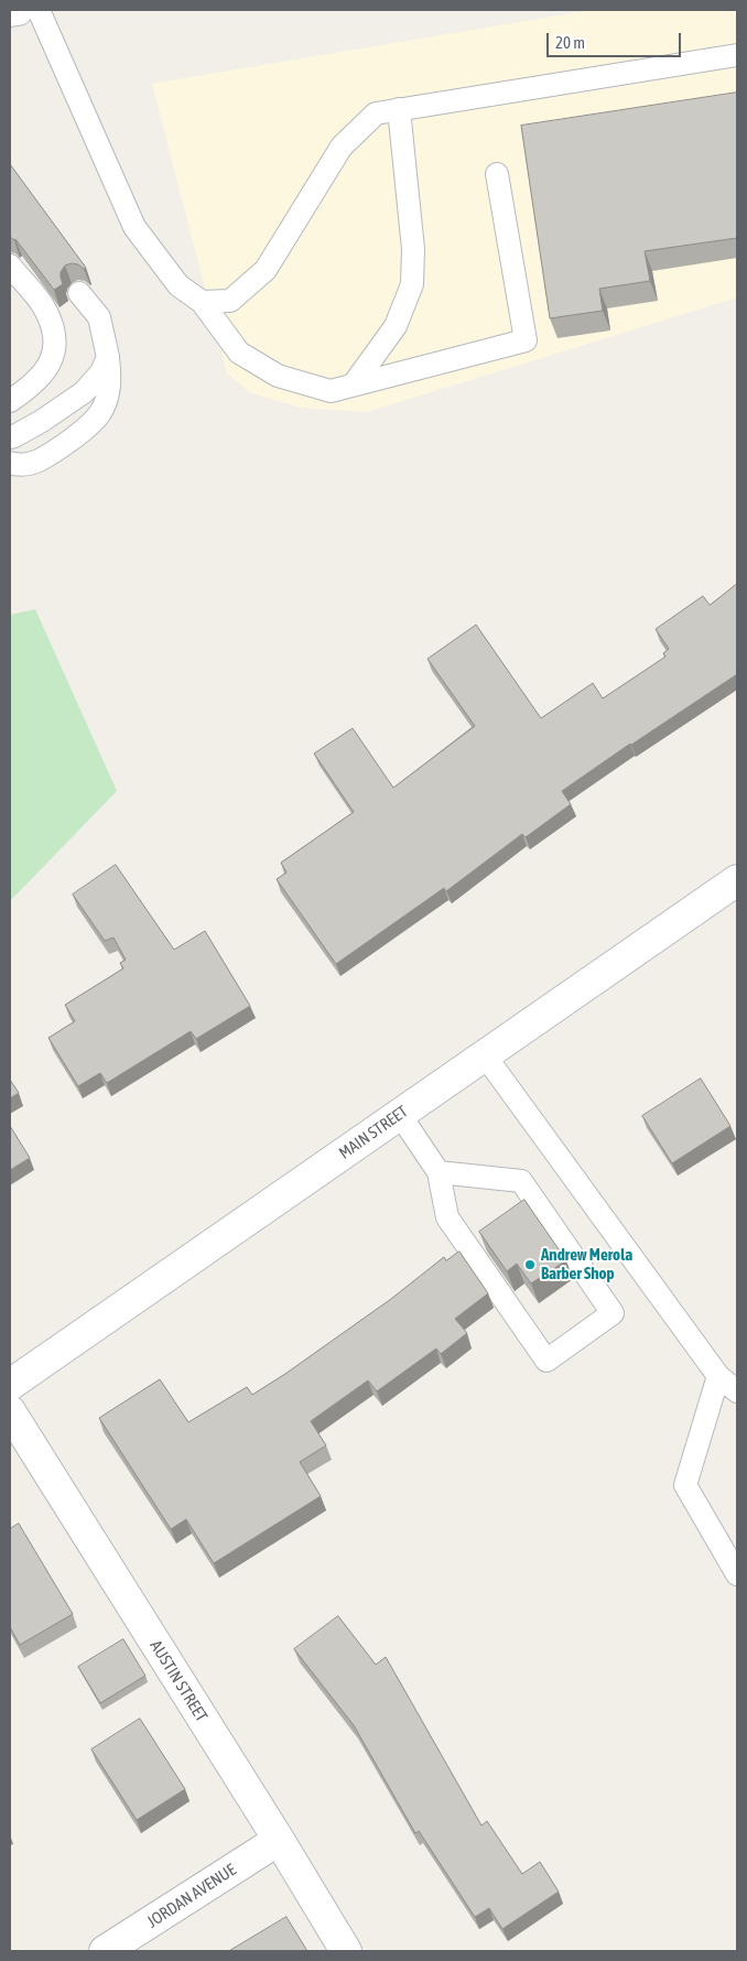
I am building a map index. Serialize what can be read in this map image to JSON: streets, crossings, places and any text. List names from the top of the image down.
{
  "streets": {
    "street": ["MAIN STREET", "AUSTIN STREET", "JORDAN AVENUE"]
  },
  "crossings": [
    ["AUSTIN STREET", "JORDAN AVENUE"]
  ],
  "places": ["Andrew Merola Barber Shop"],
  "scale_bar": "20 m"
}
